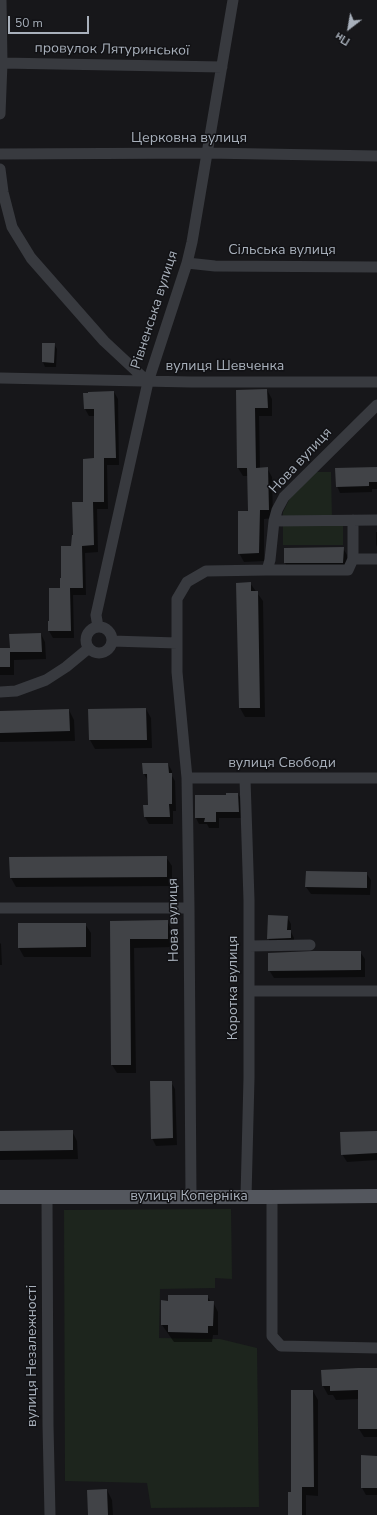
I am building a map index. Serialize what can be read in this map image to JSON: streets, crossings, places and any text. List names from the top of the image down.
{
  "streets": {
    "main road": ["вулиця Коперніка"],
    "street": [
      "провулок Лятуринської",
      "Церковна вулиця",
      "Сільська вулиця",
      "Рівненська вулиця",
      "вулиця Шевченка",
      "Нова вулиця",
      "вулиця Свободи",
      "Коротка вулиця",
      "вулиця Незалежності"
    ]
  },
  "crossings": [
    ["провулок Лятуринської", "Рівненська вулиця"],
    ["Церковна вулиця", "Рівненська вулиця"],
    ["Сільська вулиця", "Рівненська вулиця"],
    ["Рівненська вулиця", "вулиця Шевченка"],
    ["Нова вулиця", "вулиця Свободи"],
    ["Нова вулиця", "вулиця Коперніка"],
    ["вулиця Свободи", "Коротка вулиця"],
    ["Коротка вулиця", "вулиця Коперніка"],
    ["вулиця Коперніка", "вулиця Незалежності"]
  ],
  "scale_bar": "50 m",
  "north": "bottom left"
}
